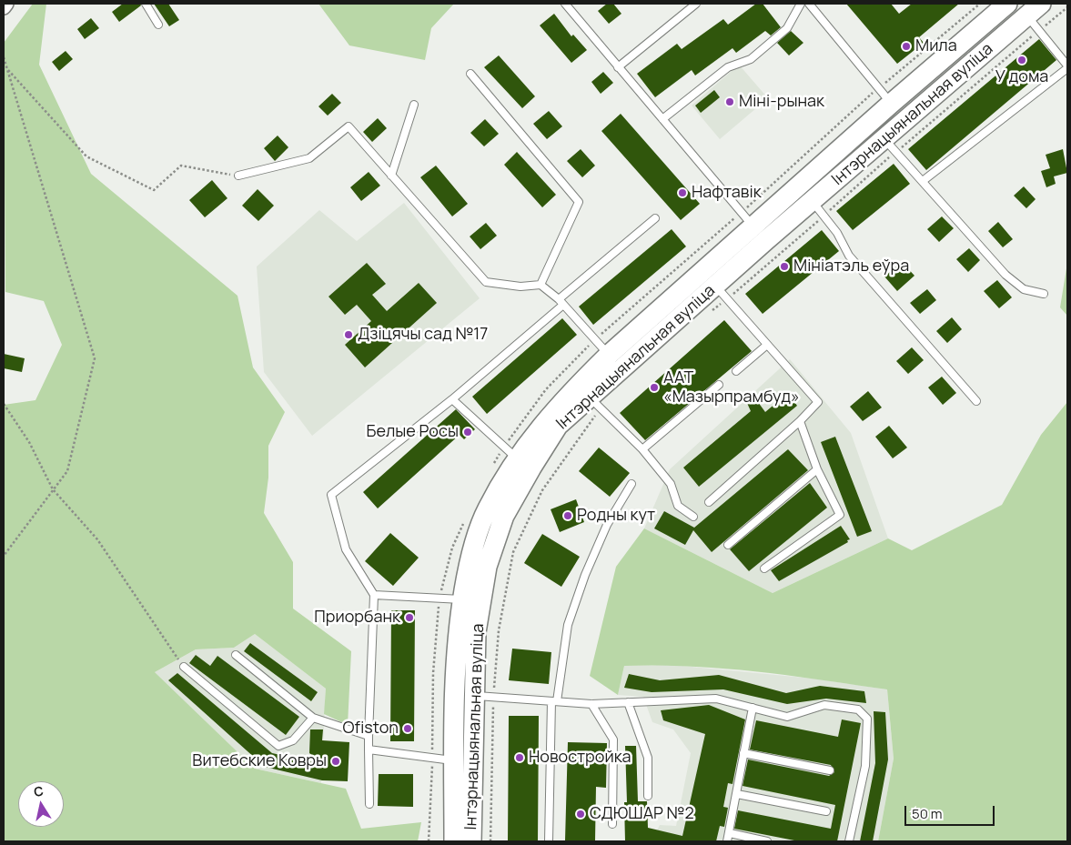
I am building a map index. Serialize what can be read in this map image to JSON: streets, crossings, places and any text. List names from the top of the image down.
{
  "streets": {
    "main road": ["Інтэрнацыянальная вуліца"]
  },
  "places": [
    "Мила",
    "У дома",
    "Міні-рынак",
    "Нафтавік",
    "Мініатэль еўра",
    "Дзіцячы сад №17",
    "ААТ «Мазырпрамбуд»",
    "Белые Росы",
    "Родны кут",
    "Приорбанк",
    "Ofiston",
    "Новостройка",
    "Витебские Ковры",
    "СДЮШАР №2"
  ],
  "scale_bar": "50 m",
  "north": "top"
}
